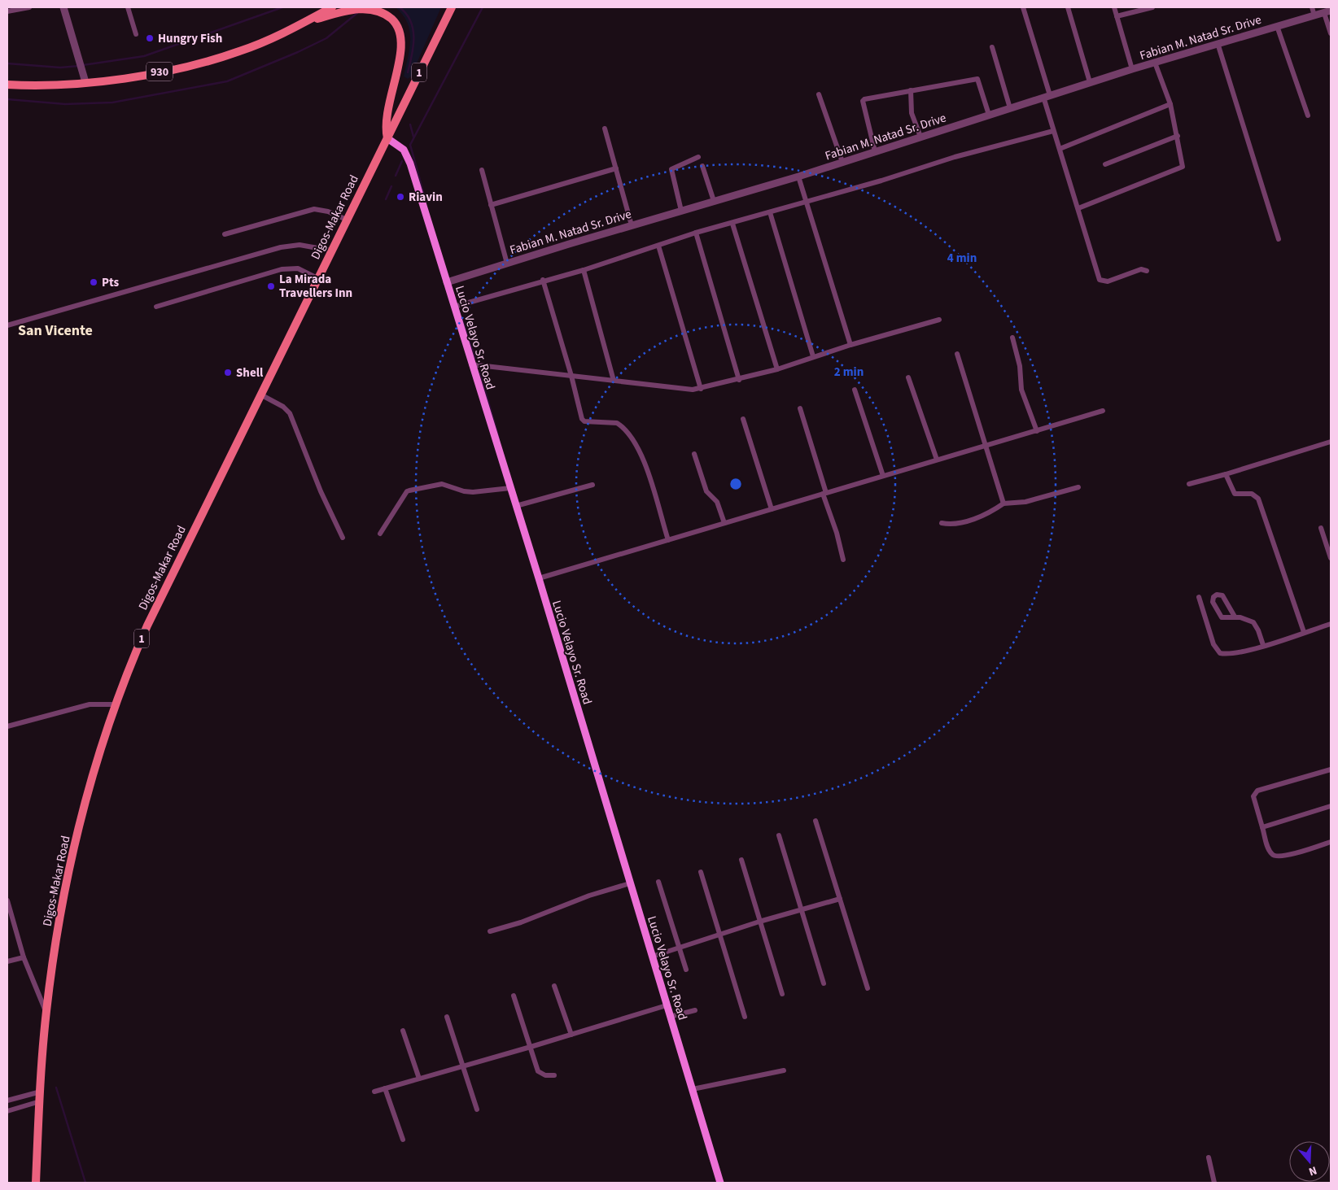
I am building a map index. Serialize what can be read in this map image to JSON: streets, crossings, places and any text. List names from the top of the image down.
{
  "streets": {
    "main road": [
      "930",
      "1",
      "Digos-Makar Road",
      "Lucio Velayo Sr. Road"
    ],
    "street": ["Fabian M. Natad Sr. Drive"]
  },
  "crossings": [
    ["Fabian M. Natad Sr. Drive", "Lucio Velayo Sr. Road"],
    ["930", "Digos-Makar Road"],
    ["930", "Lucio Velayo Sr. Road"],
    ["Digos-Makar Road", "Lucio Velayo Sr. Road"]
  ],
  "districts": ["San Vicente"],
  "places": [
    "Hungry Fish",
    "Riavin",
    "Pts",
    "La Mirada Travellers Inn",
    "Shell"
  ],
  "north": "bottom",
  "rings": ["4 min", "2 min"]
}
